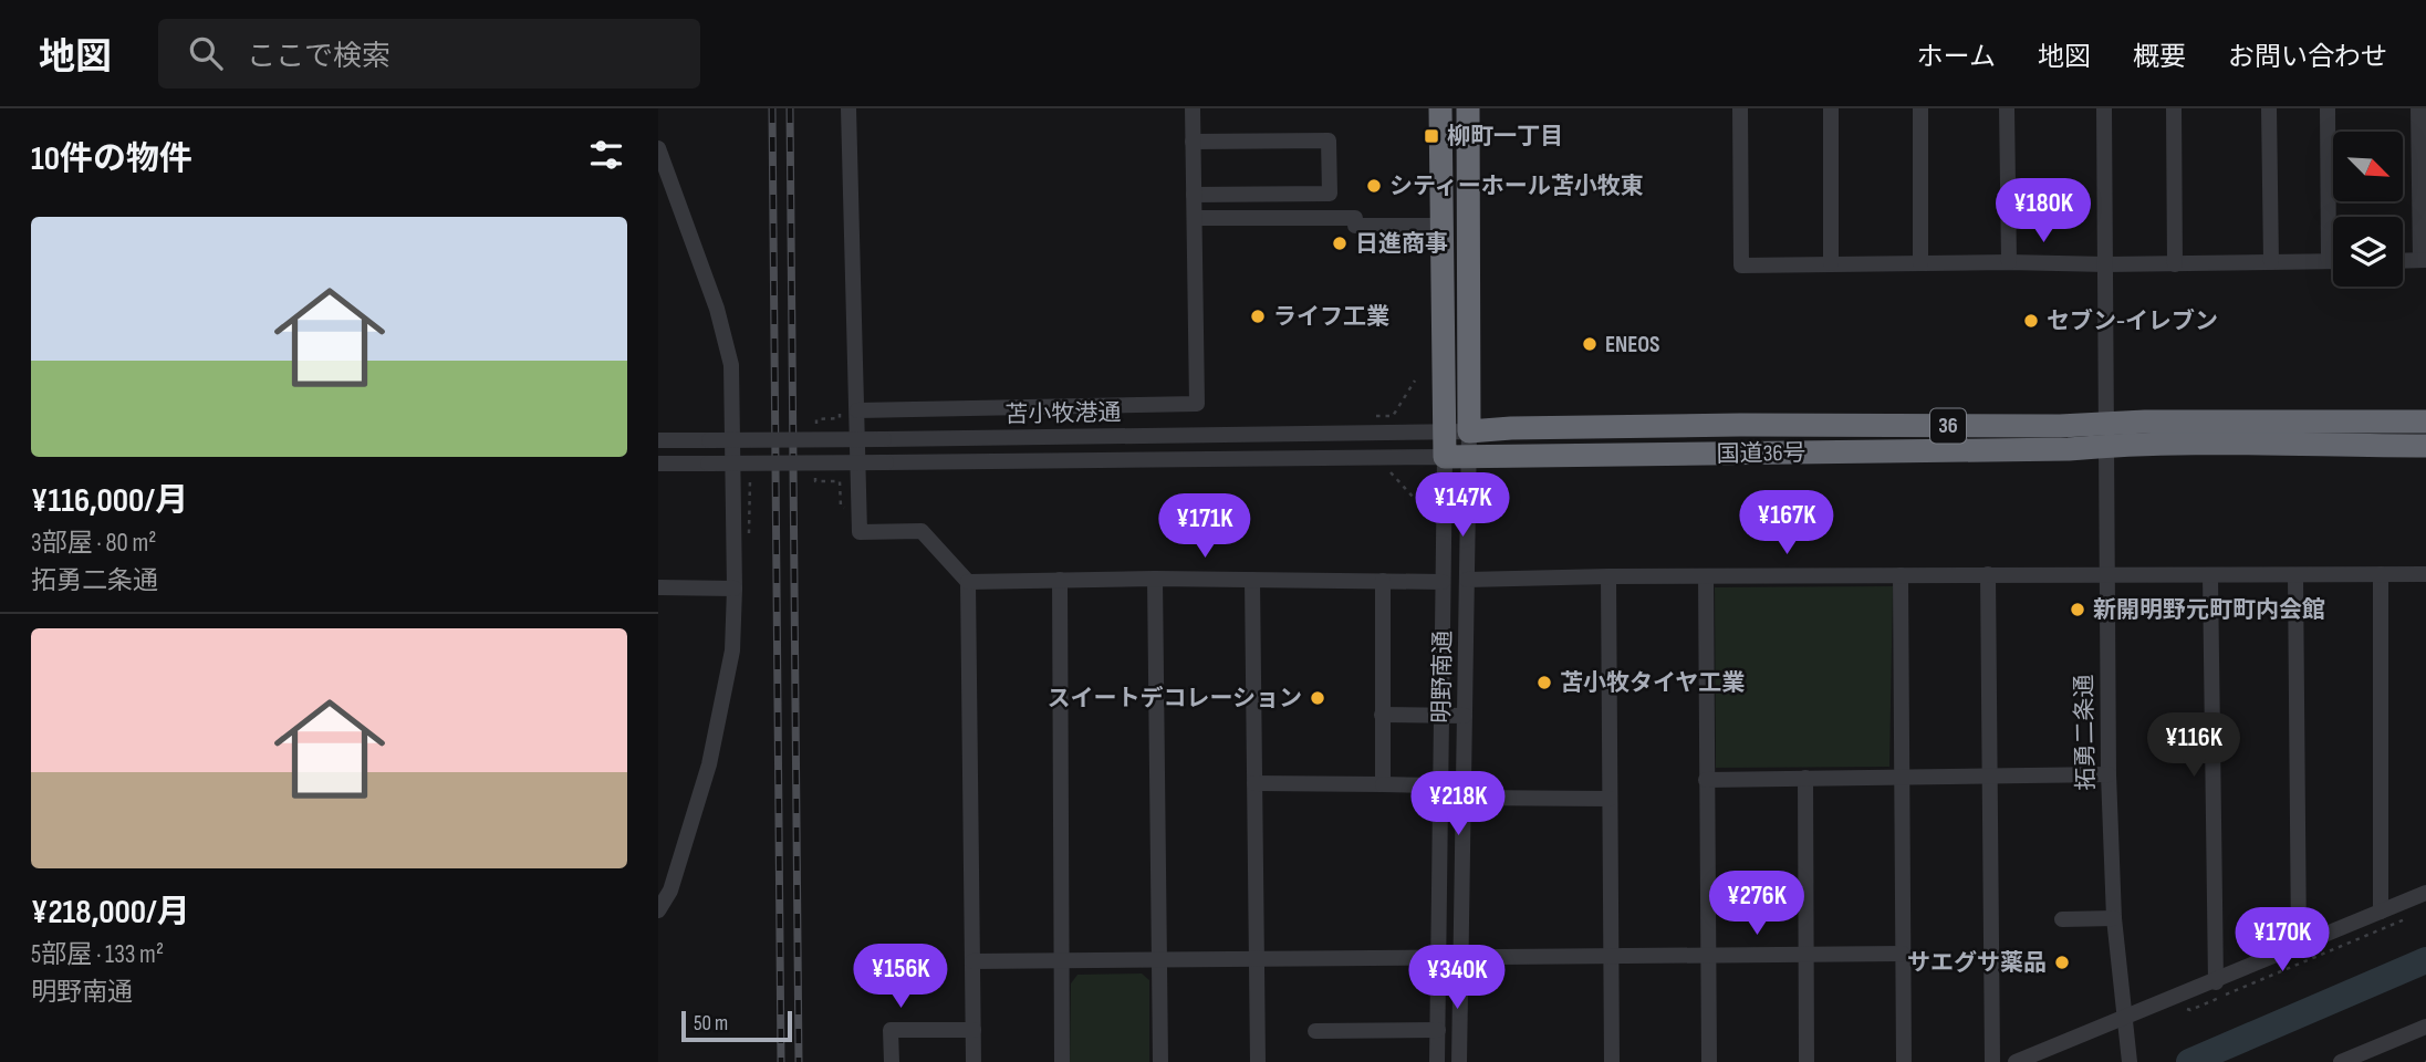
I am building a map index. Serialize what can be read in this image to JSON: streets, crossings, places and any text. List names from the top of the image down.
{
  "streets": {
    "highway": ["36", "国道36号"],
    "street": ["苫小牧港通", "明野南通", "拓勇二条通"]
  },
  "crossings": [
    ["苫小牧港通", "国道36号"],
    ["苫小牧港通", "明野南通"],
    ["国道36号", "明野南通"],
    ["国道36号", "拓勇二条通"]
  ],
  "places": {
    "transit": ["柳町一丁目"],
    "other": [
      "シティーホール苫小牧東",
      "日進商事",
      "ライフ工業",
      "セブン-イレブン",
      "ENEOS",
      "新開明野元町町内会館",
      "苫小牧タイヤ工業",
      "スイートデコレーション",
      "サエグサ薬品"
    ]
  },
  "scale_bar": "50 m",
  "north": "bottom right",
  "page": {
    "header": "地図",
    "search": "ここで検索",
    "nav": [
      "ホーム",
      "地図",
      "概要",
      "お問い合わせ"
    ],
    "heading": "10件の物件",
    "price": [
      "¥180K",
      "¥147K",
      "¥167K",
      "¥171K",
      "¥116K",
      "¥218K",
      "¥276K",
      "¥170K",
      "¥156K",
      "¥340K"
    ],
    "list": [
      {
        "name": "¥116,000/月",
        "note": "3部屋 · 80 m² · 拓勇二条通"
      },
      {
        "name": "¥218,000/月",
        "note": "5部屋 · 133 m² · 明野南通"
      }
    ],
    "scale": "50 m"
  }
}
